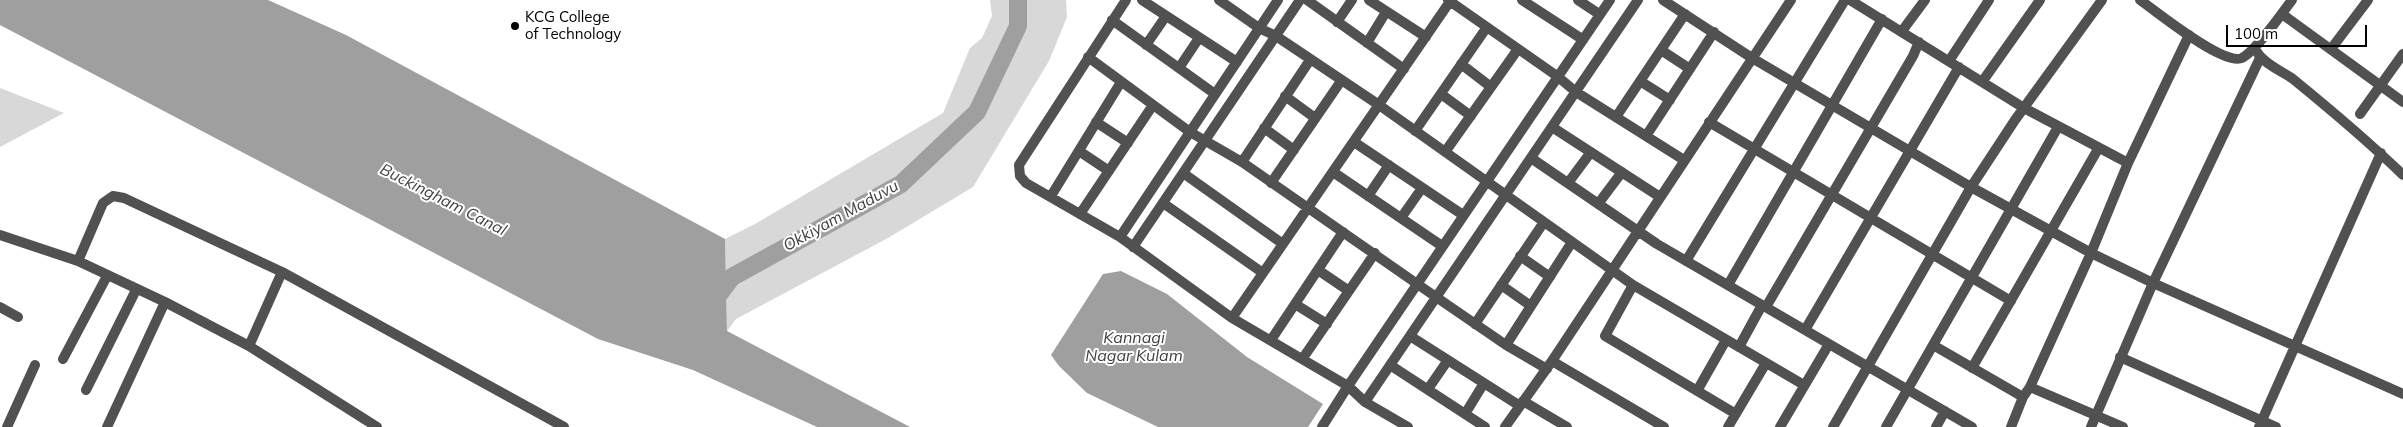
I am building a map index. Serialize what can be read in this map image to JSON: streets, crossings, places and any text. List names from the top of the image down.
{
  "water": ["Buckingham Canal", "Okkiyam Maduvu", "Kannagi Nagar Kulam"],
  "places": ["KCG College of Technology"],
  "scale_bar": "100 m"
}
